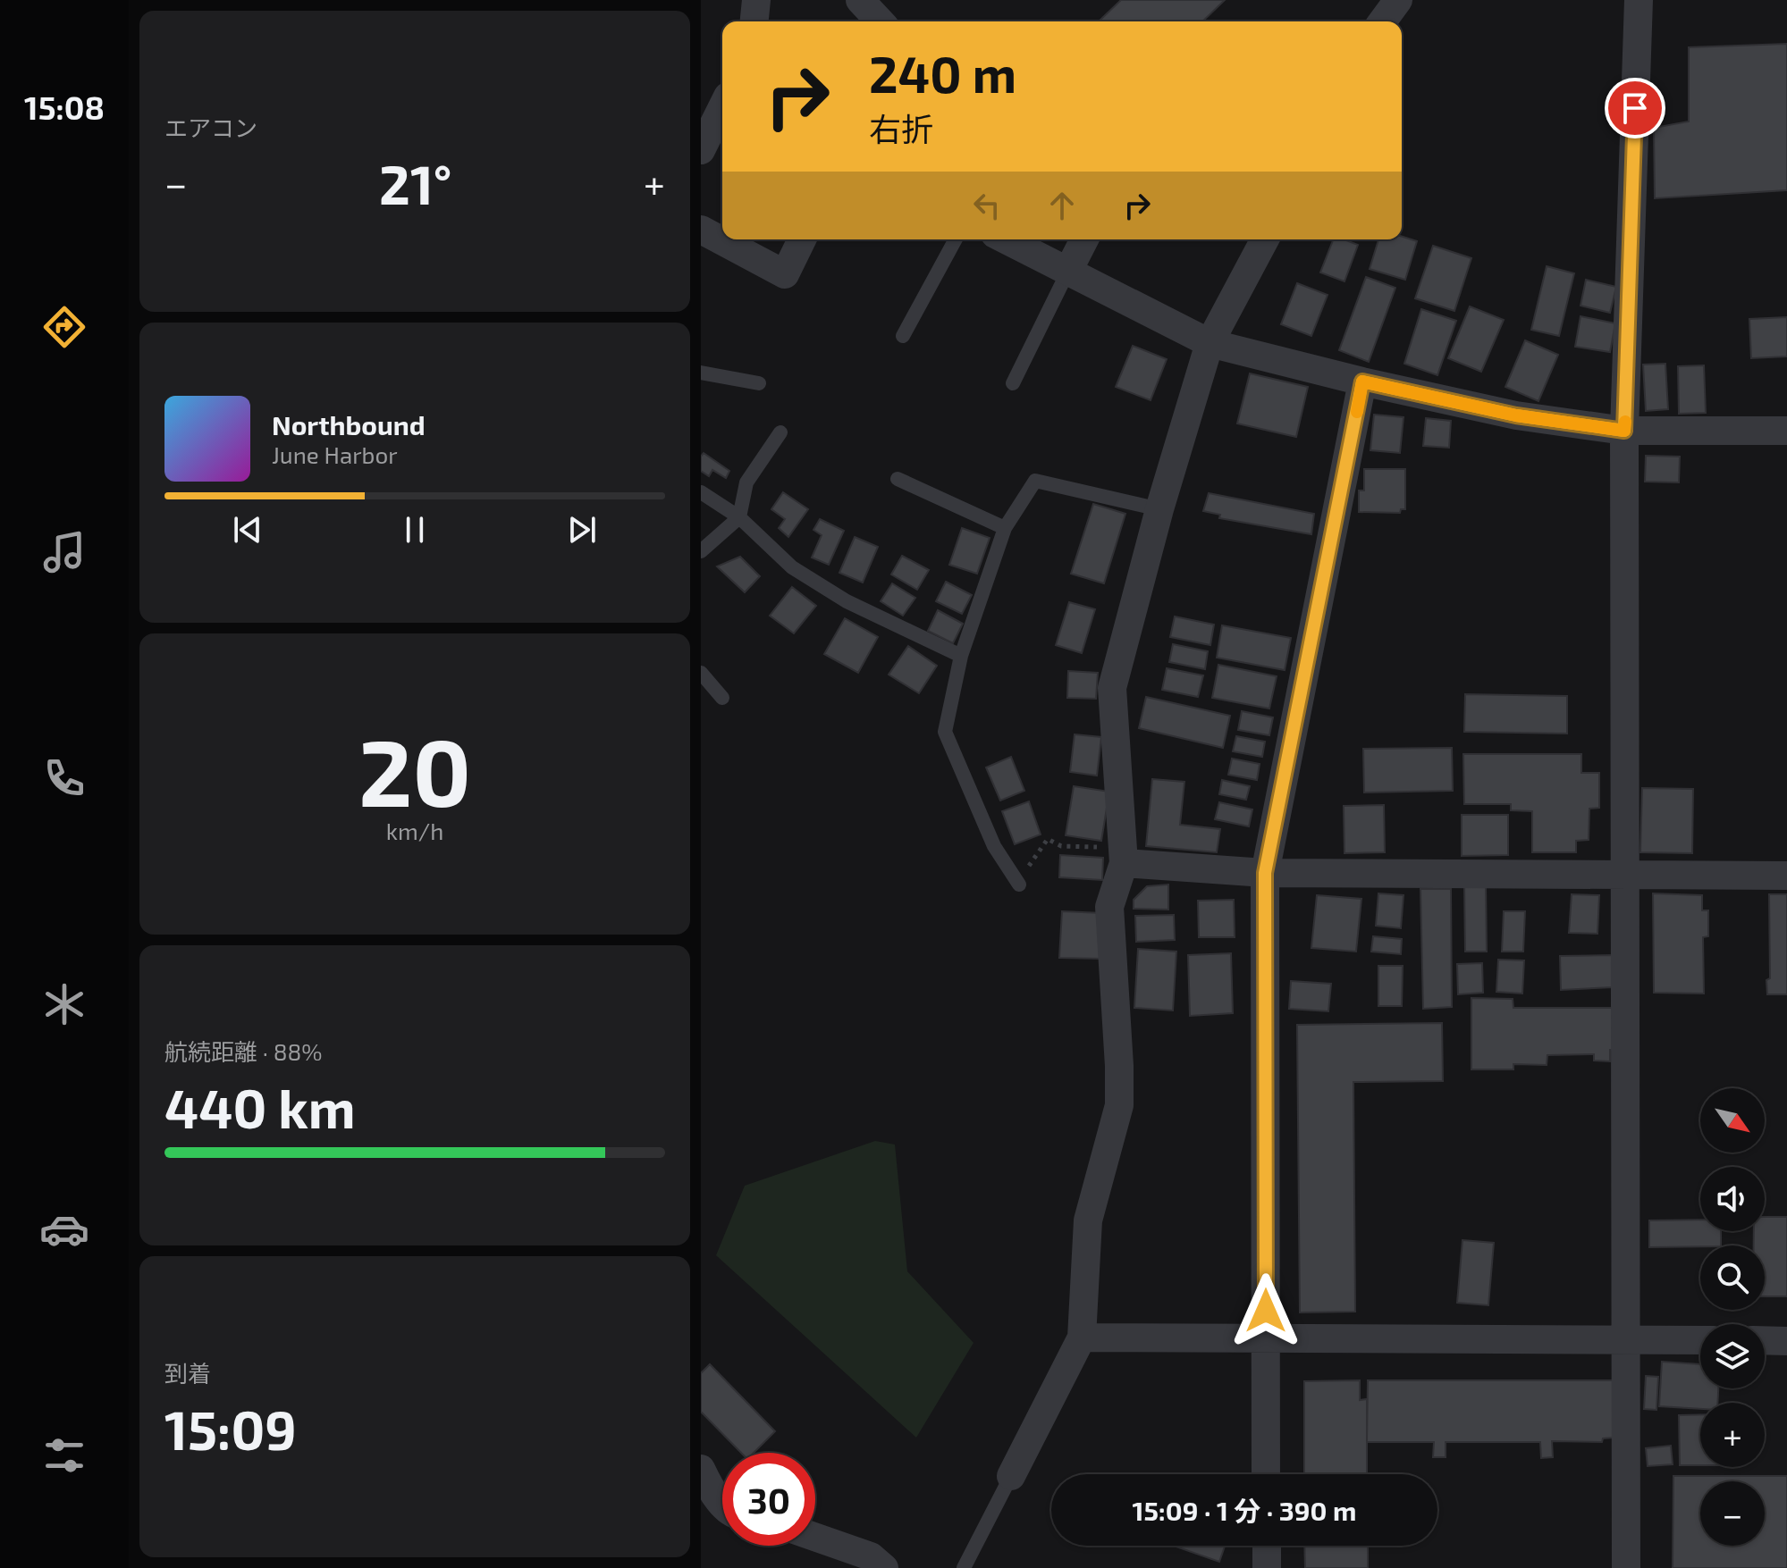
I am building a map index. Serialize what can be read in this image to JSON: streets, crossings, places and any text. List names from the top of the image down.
{
  "north": "bottom right",
  "page": {
    "tabs": "15:08",
    "tile": [
      "エアコン",
      ["20", "km/h"],
      ["航続距離 · 88%", "440 km"],
      ["到着", "15:09"]
    ],
    "turn": ["240 m", "右折"],
    "heat": ["−", "21°", "+"],
    "song": ["Northbound", "June Harbor"],
    "map_buttons": ["+", "−"],
    "limit": "30",
    "trip": "15:09 · 1 分 · 390 m"
  }
}
